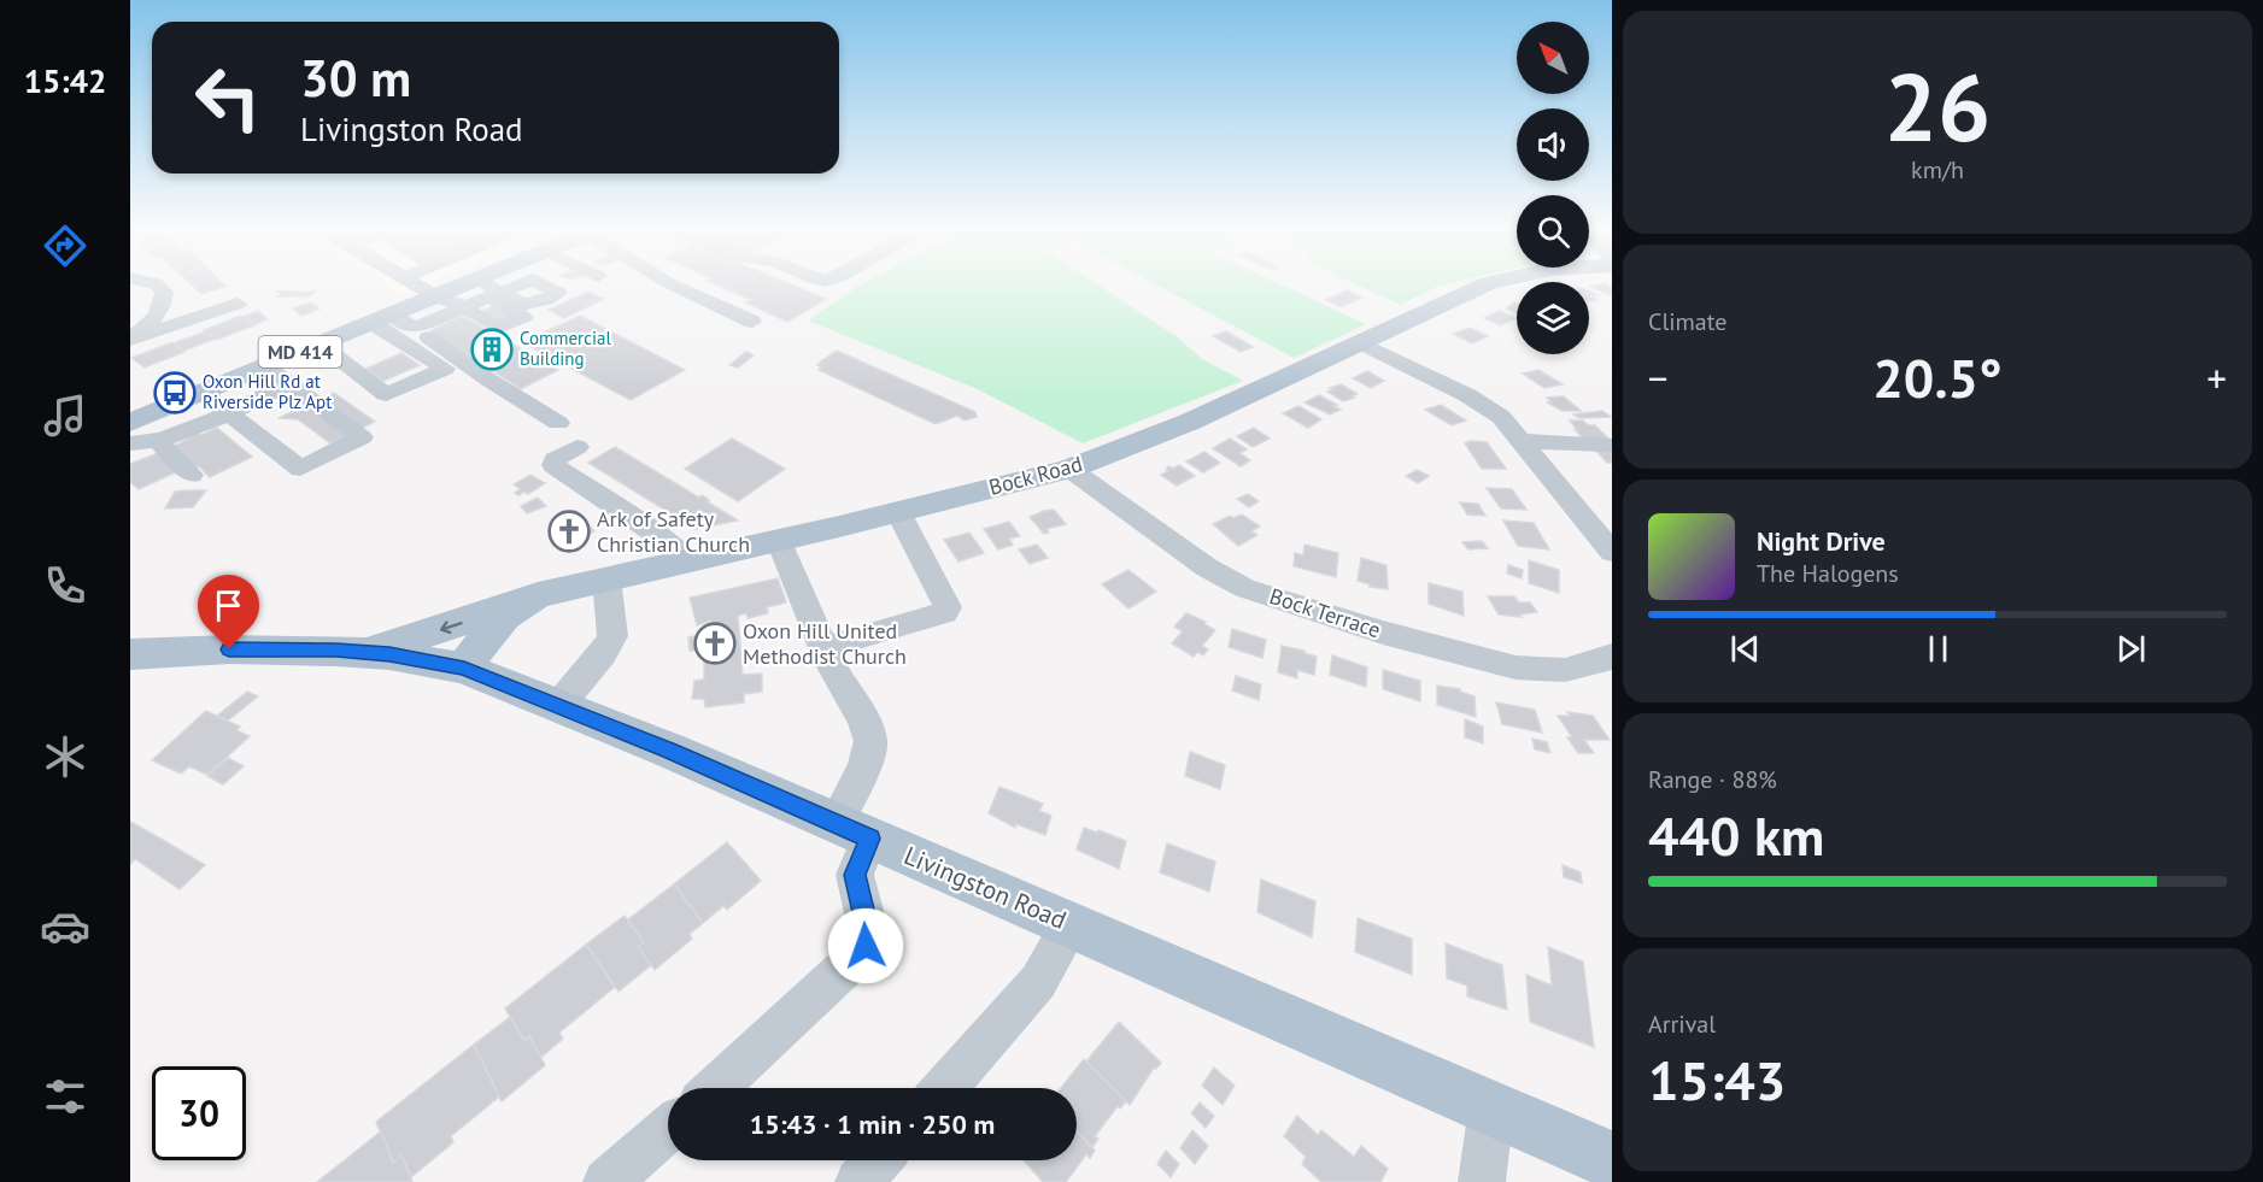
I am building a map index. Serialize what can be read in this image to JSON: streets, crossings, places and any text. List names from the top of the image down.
{
  "streets": {
    "main road": ["MD 414", "Bock Road", "Livingston Road"],
    "street": ["Bock Terrace"]
  },
  "crossings": [
    ["Bock Road", "Bock Terrace"],
    ["Bock Road", "Livingston Road"]
  ],
  "places": {
    "building": ["Commercial Building"],
    "bus stop": ["Oxon Hill Rd at Riverside Plz Apt"],
    "church": ["Ark of Safety Christian Church", "Oxon Hill United Methodist Church"]
  },
  "north": "top left",
  "page": {
    "tabs": "15:42",
    "tile": [
      ["26", "km/h"],
      "Climate",
      ["Range · 88%", "440 km"],
      ["Arrival", "15:43"]
    ],
    "turn": ["30 m", "Livingston Road"],
    "heat": ["−", "20.5°", "+"],
    "song": ["Night Drive", "The Halogens"],
    "limit": "30",
    "trip": "15:43 · 1 min · 250 m"
  }
}
